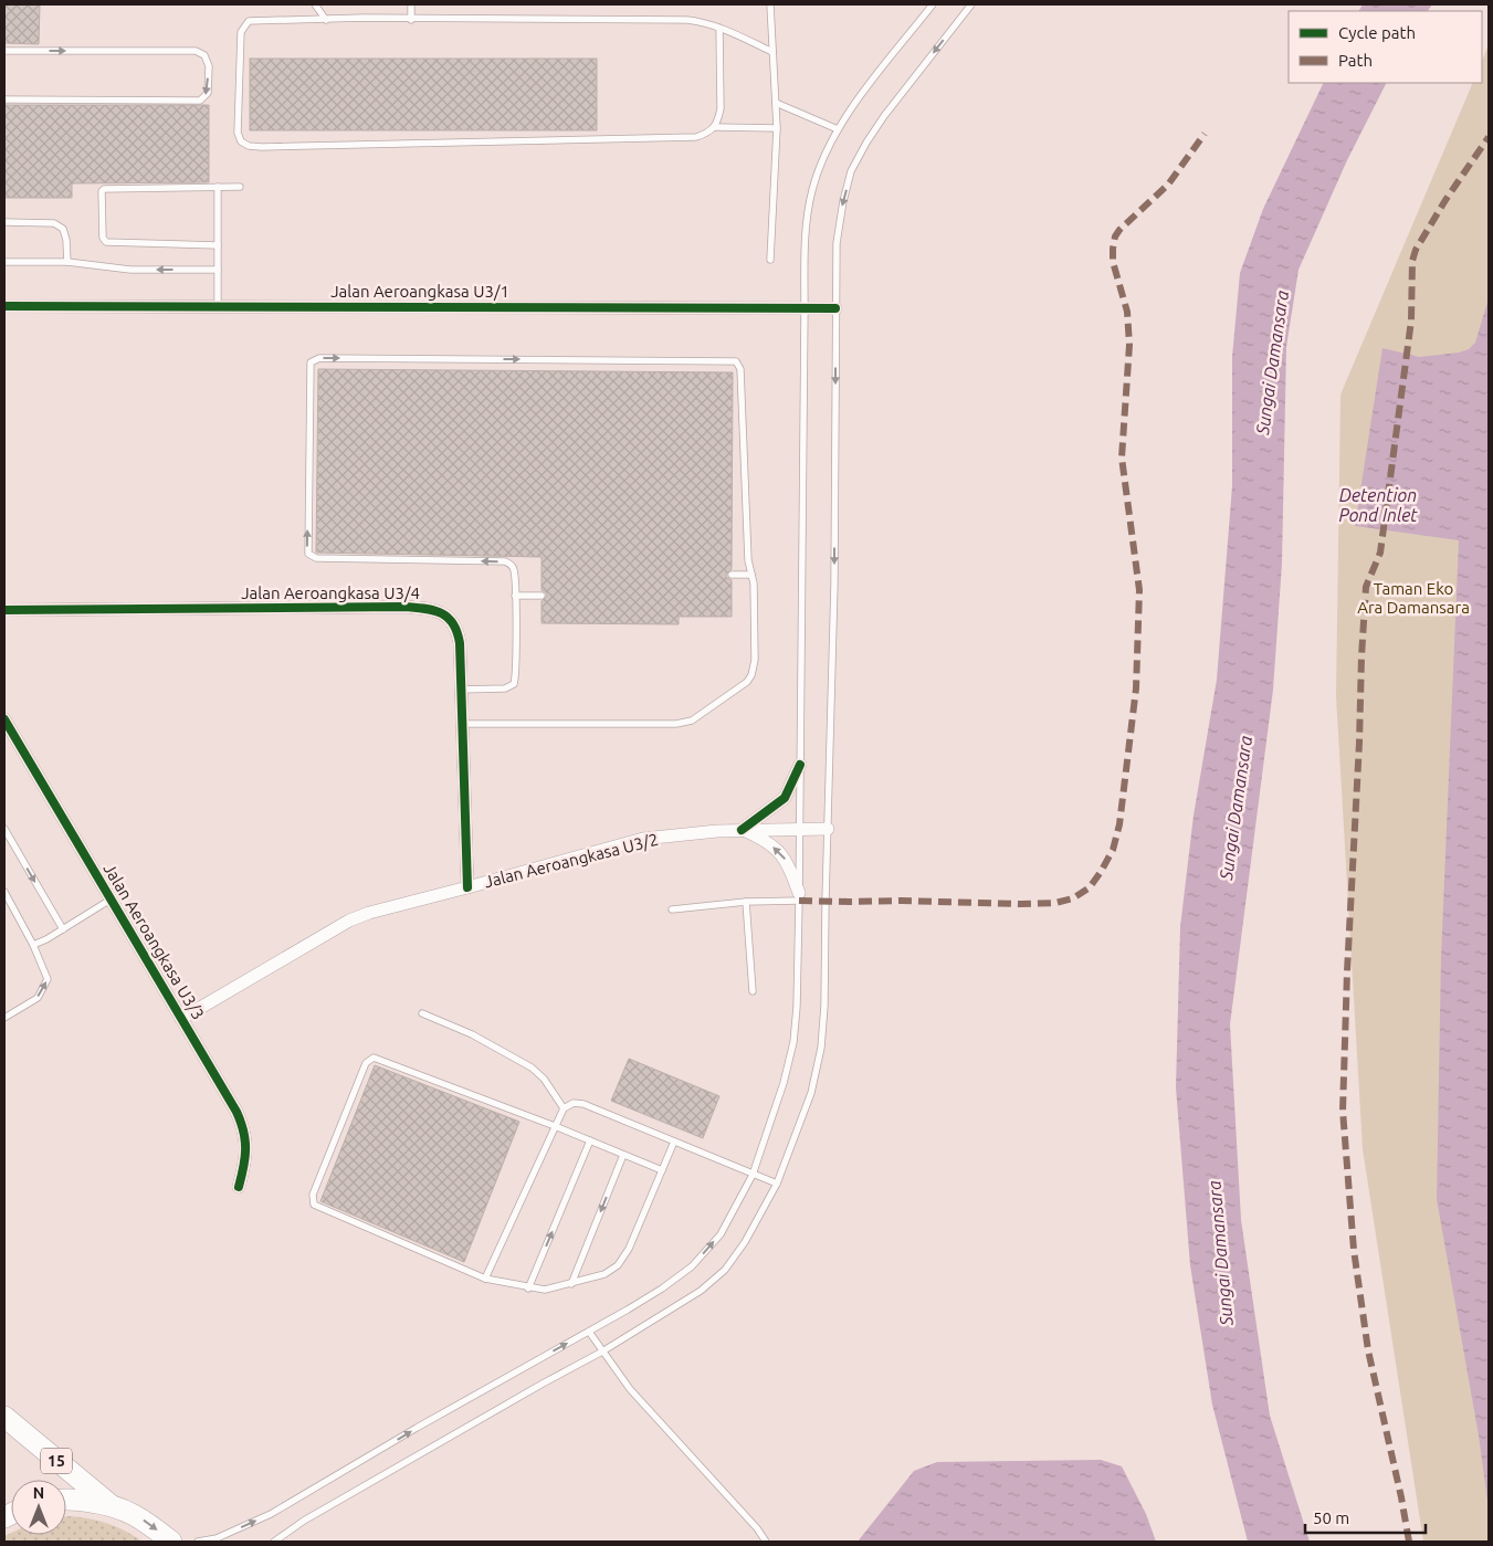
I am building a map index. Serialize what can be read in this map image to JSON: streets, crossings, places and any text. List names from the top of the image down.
{
  "streets": {
    "main road": ["15"],
    "street": [
      "Jalan Aeroangkasa U3/1",
      "Jalan Aeroangkasa U3/4",
      "Jalan Aeroangkasa U3/2",
      "Jalan Aeroangkasa U3/3"
    ]
  },
  "crossings": [
    ["Jalan Aeroangkasa U3/4", "Jalan Aeroangkasa U3/2"],
    ["Jalan Aeroangkasa U3/2", "Jalan Aeroangkasa U3/3"]
  ],
  "water": ["Sungai Damansara", "Detention Pond Inlet"],
  "parks": ["Taman Eko Ara Damansara"],
  "legend": ["Cycle path", "Path"],
  "scale_bar": "50 m",
  "north": "top"
}
